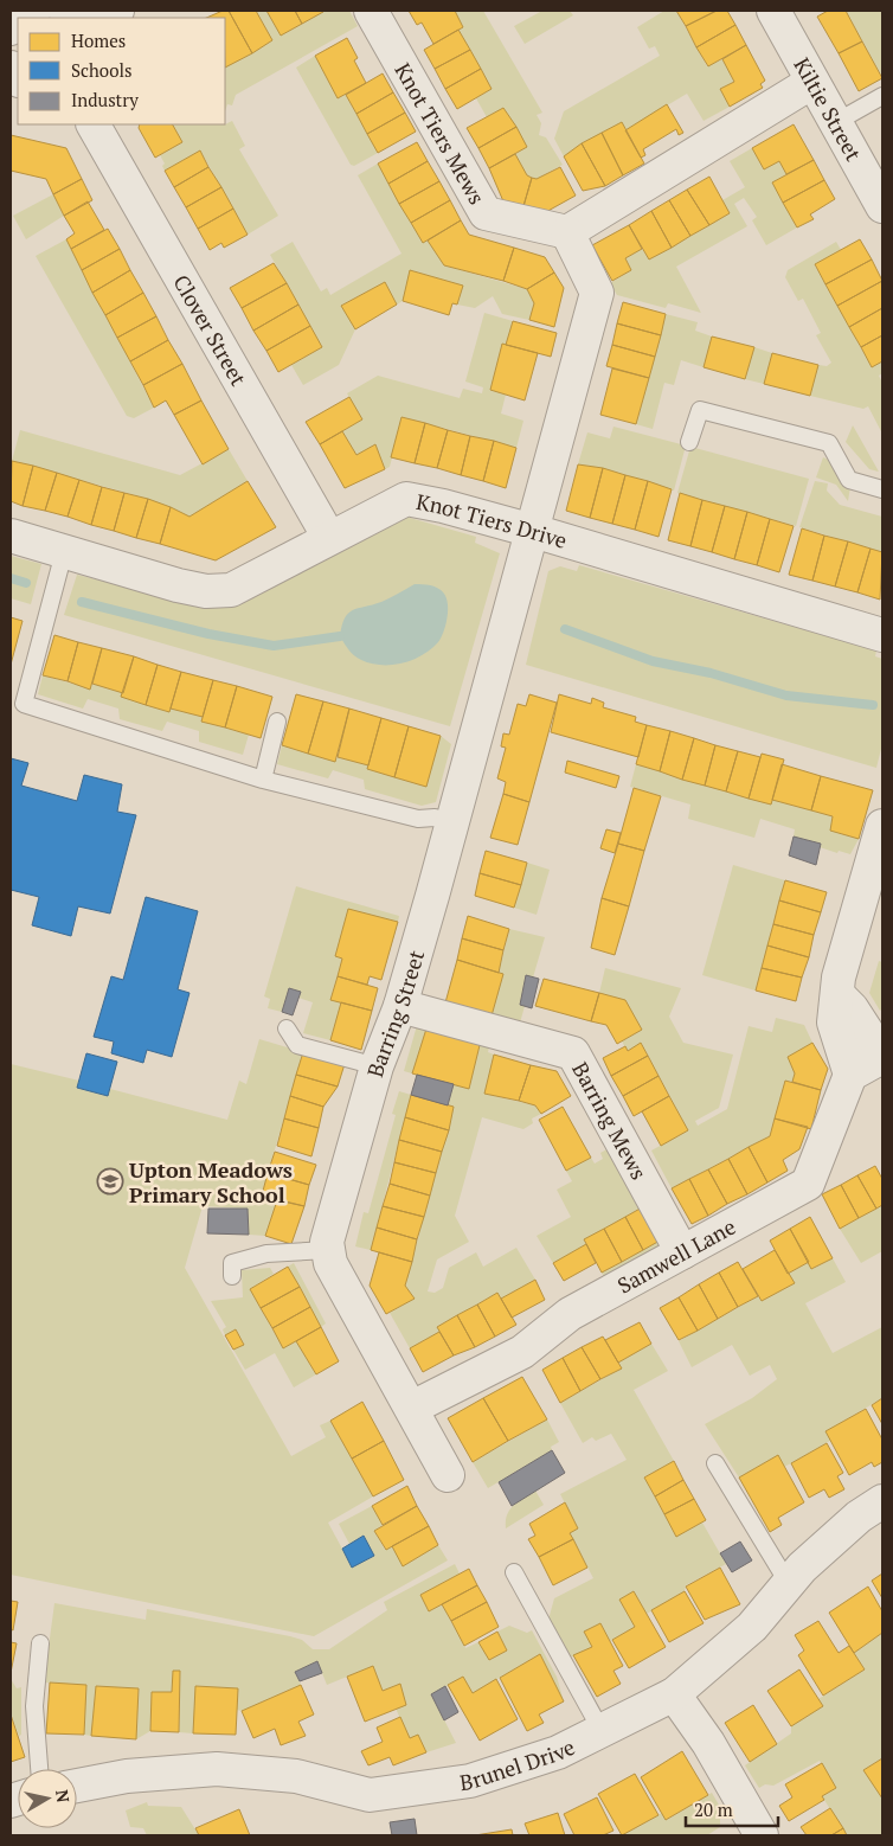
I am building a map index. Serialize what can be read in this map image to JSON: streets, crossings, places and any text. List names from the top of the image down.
{
  "streets": {
    "street": [
      "Kiltie Street",
      "Knot Tiers Mews",
      "Clover Street",
      "Knot Tiers Drive",
      "Barring Street",
      "Barring Mews",
      "Samwell Lane",
      "Brunel Drive"
    ]
  },
  "crossings": [
    ["Clover Street", "Knot Tiers Drive"],
    ["Knot Tiers Drive", "Barring Street"],
    ["Barring Street", "Barring Mews"],
    ["Barring Mews", "Samwell Lane"]
  ],
  "places": {
    "school or university": ["Upton Meadows Primary School"]
  },
  "legend": ["Homes", "Schools", "Industry"],
  "scale_bar": "20 m",
  "north": "right"
}
